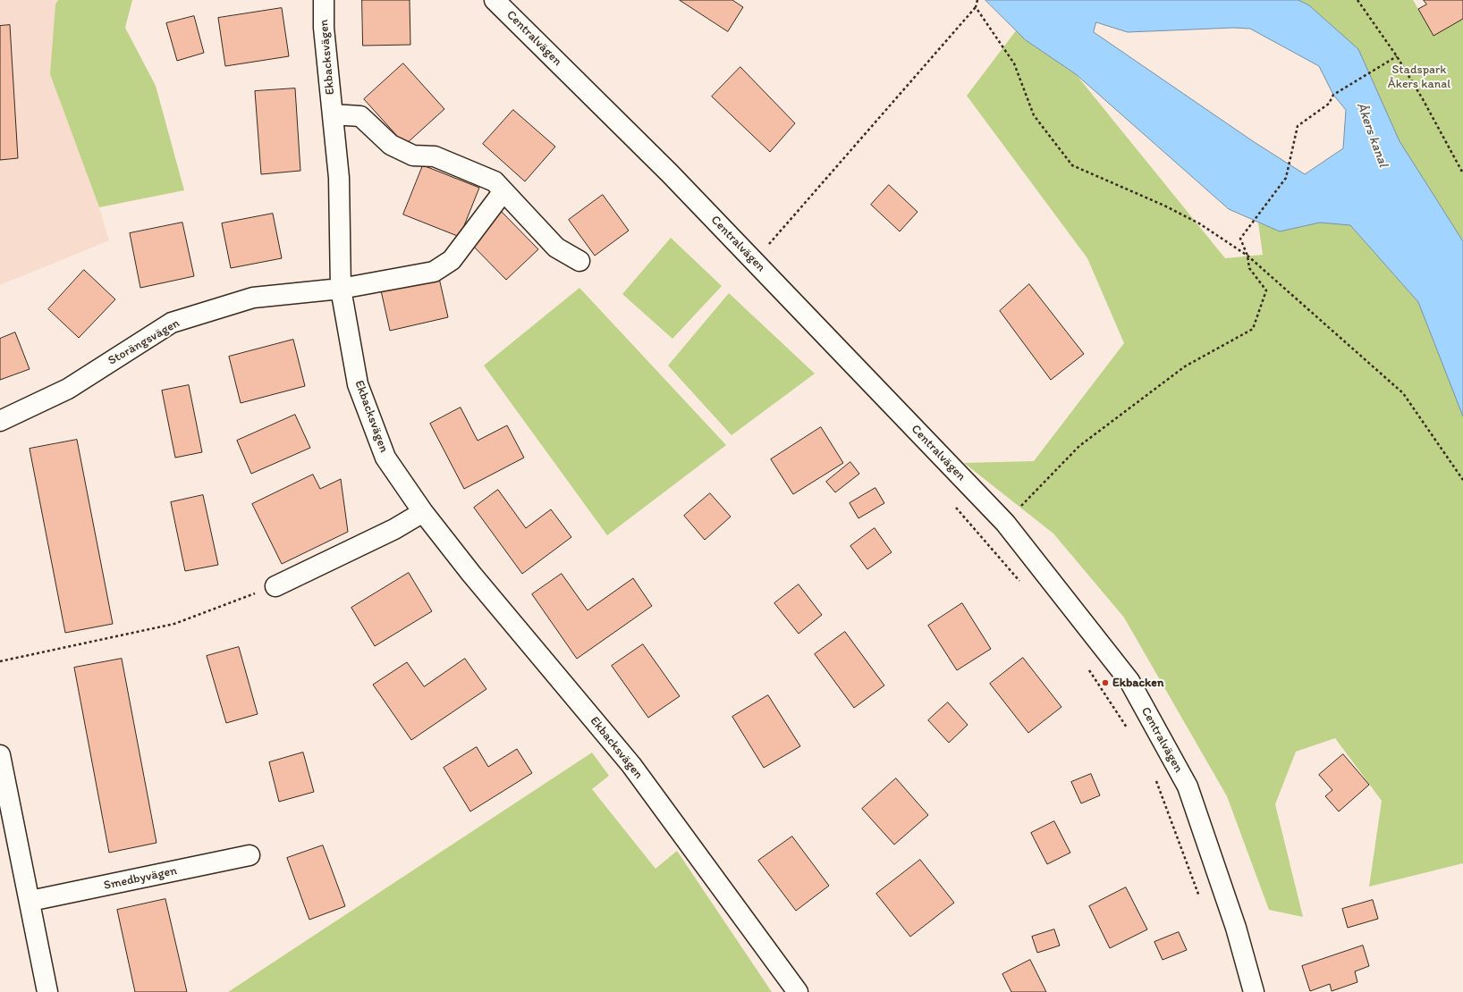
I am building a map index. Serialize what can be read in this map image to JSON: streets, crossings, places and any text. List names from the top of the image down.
{
  "streets": {
    "street": [
      "Centralvägen",
      "Ekbacksvägen",
      "Storängsvägen",
      "Smedbyvägen"
    ]
  },
  "crossings": [
    ["Ekbacksvägen", "Storängsvägen"]
  ],
  "water": ["Åkers kanal"],
  "parks": ["Stadspark Åkers kanal"],
  "places": ["Ekbacken"]
}
